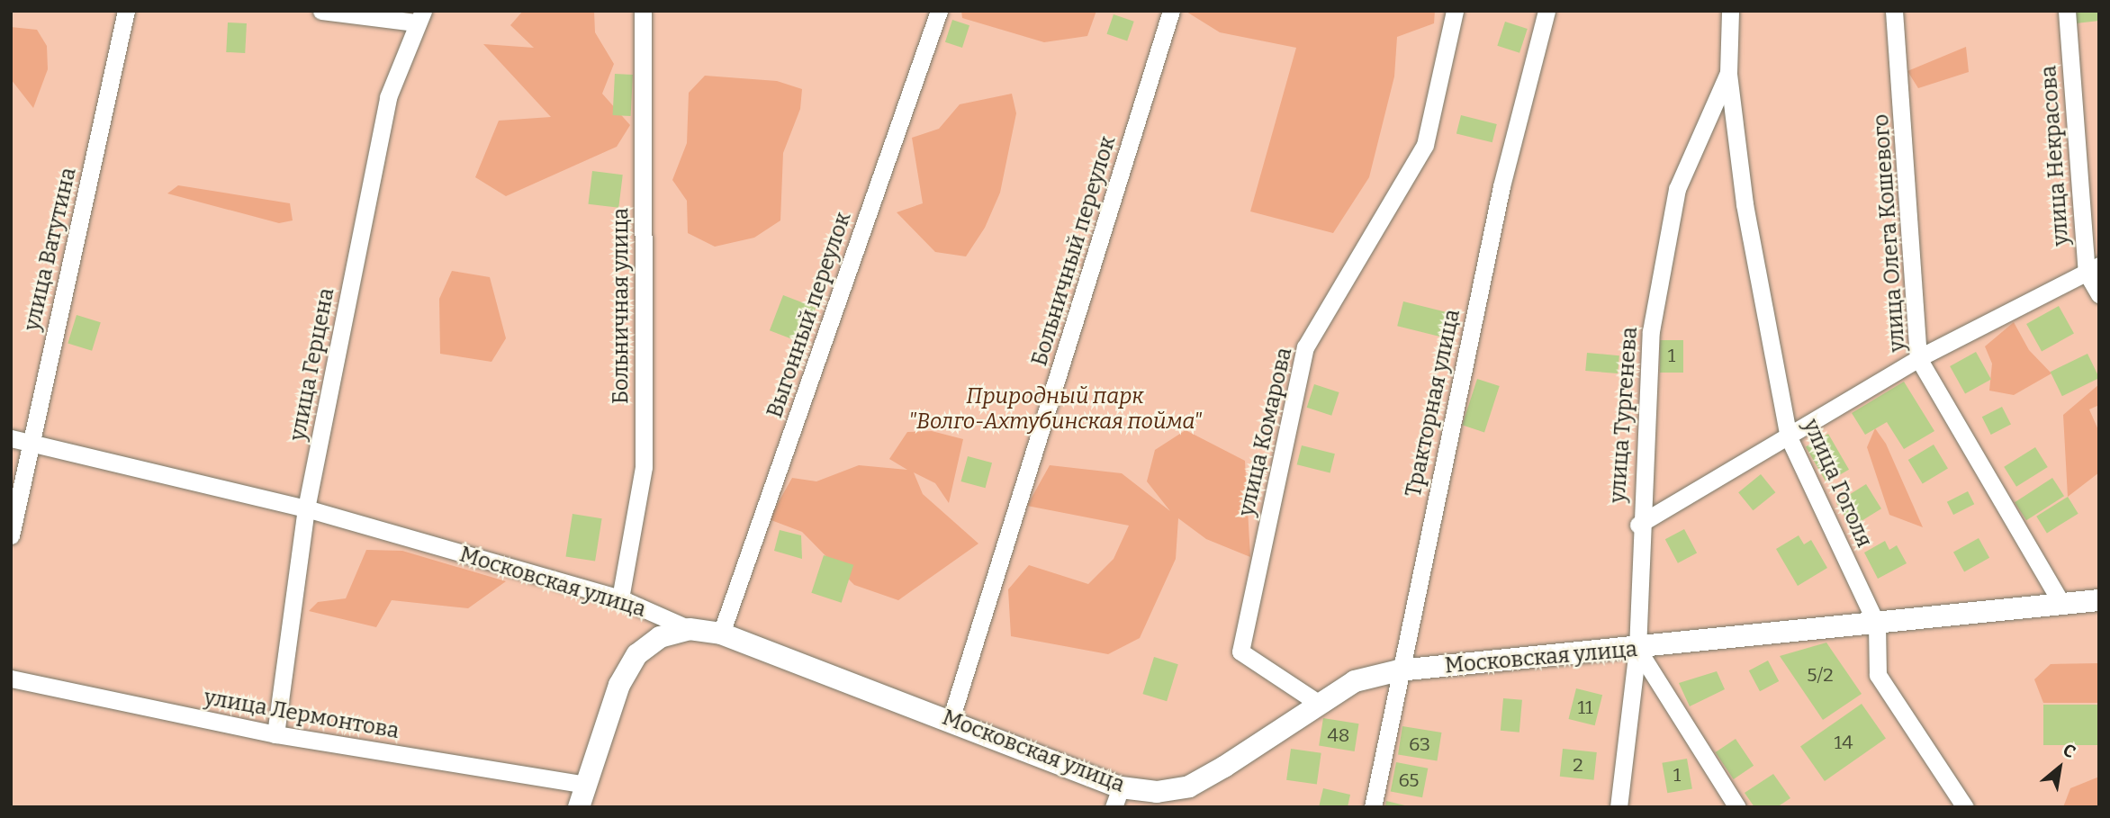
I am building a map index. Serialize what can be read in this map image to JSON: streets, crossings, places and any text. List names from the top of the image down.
{
  "streets": {
    "street": [
      "улица Некрасова",
      "улица Олега Кошевого",
      "улица Ватутина",
      "Больничный переулок",
      "Больничная улица",
      "Выгонный переулок",
      "улица Герцена",
      "Тракторная улица",
      "улица Тургенева",
      "улица Комарова",
      "улица Гоголя",
      "Московская улица",
      "улица Лермонтова"
    ]
  },
  "crossings": [
    ["улица Олега Кошевого", "Московская улица"],
    ["улица Ватутина", "Московская улица"],
    ["Больничный переулок", "Московская улица"],
    ["Больничная улица", "Московская улица"],
    ["Выгонный переулок", "Московская улица"],
    ["улица Герцена", "Московская улица"],
    ["улица Герцена", "улица Лермонтова"],
    ["Тракторная улица", "Московская улица"],
    ["улица Тургенева", "улица Гоголя"],
    ["улица Тургенева", "Московская улица"],
    ["улица Комарова", "Московская улица"],
    ["улица Гоголя", "Московская улица"]
  ],
  "parks": ["Природный парк \"Волго-Ахтубинская пойма\""],
  "house_numbers": [
    "1",
    "5/2",
    "11",
    "48",
    "14",
    "63",
    "2",
    "1",
    "65"
  ],
  "north": "top right"
}
